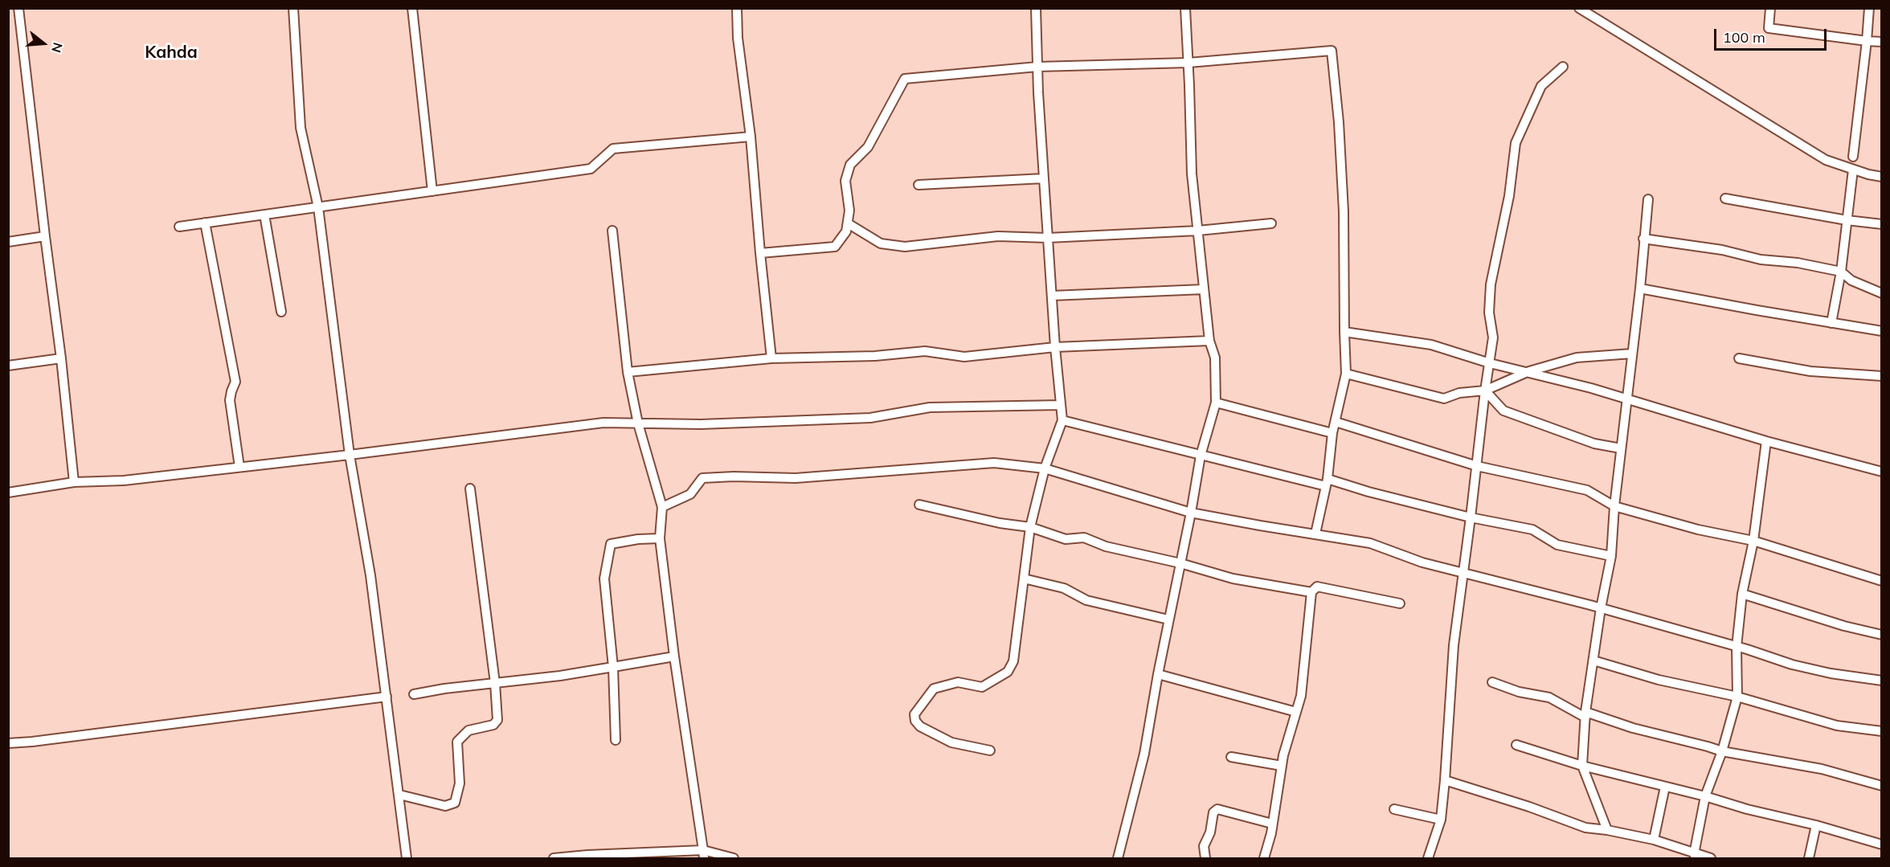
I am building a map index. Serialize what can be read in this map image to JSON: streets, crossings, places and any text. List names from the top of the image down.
{
  "districts": ["Kahda"],
  "scale_bar": "100 m",
  "north": "right"
}
